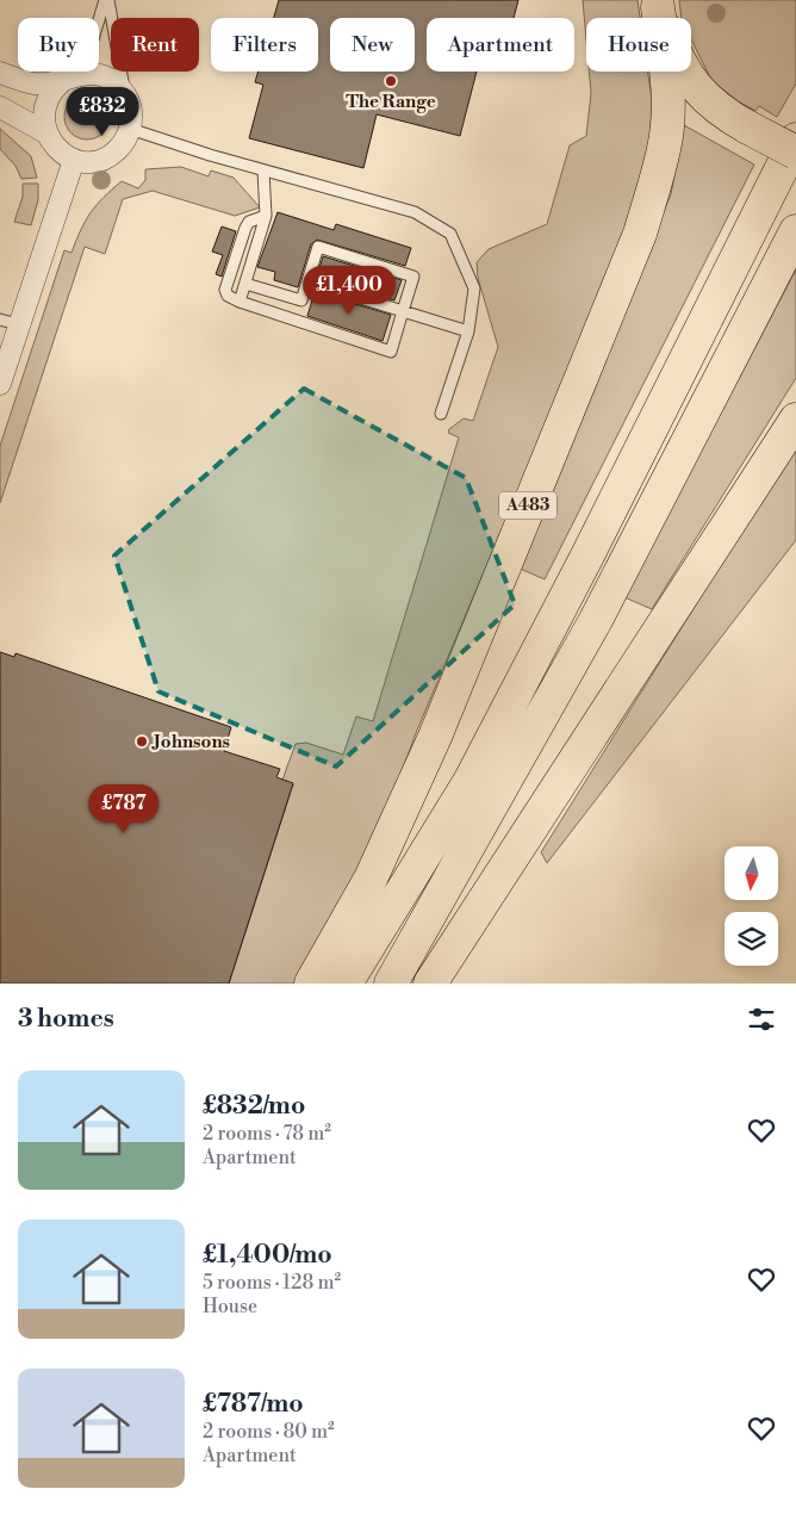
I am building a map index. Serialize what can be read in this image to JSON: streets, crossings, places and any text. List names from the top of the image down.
{
  "streets": {
    "main road": ["A483"]
  },
  "places": ["The Range", "Johnsons"],
  "north": "bottom",
  "page": {
    "chip": [
      "Buy",
      "Rent",
      "Filters",
      "New",
      "Apartment",
      "House"
    ],
    "price": ["£832", "£1,400", "£787"],
    "heading": "3 homes",
    "list": [
      {
        "name": "£832/mo",
        "note": "2 rooms · 78 m² · Apartment"
      },
      {
        "name": "£1,400/mo",
        "note": "5 rooms · 128 m² · House"
      },
      {
        "name": "£787/mo",
        "note": "2 rooms · 80 m² · Apartment"
      }
    ]
  }
}
